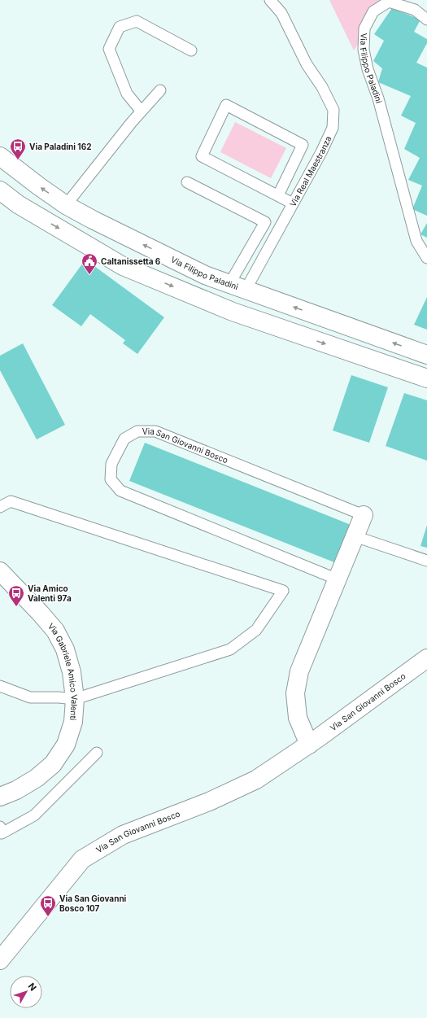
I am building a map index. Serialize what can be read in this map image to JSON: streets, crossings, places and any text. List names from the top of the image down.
{
  "streets": {
    "street": ["Via Filippo Paladini", "Via San Giovanni Bosco", "Via Gabriele Amico Valenti"],
    "lane": ["Via Real Maestranza"]
  },
  "crossings": [
    ["Via Filippo Paladini", "Via Real Maestranza"]
  ],
  "one_way": ["Via Filippo Paladini"],
  "places": {
    "bus stop": ["Via Paladini 162", "Via Amico Valenti 97a", "Via San Giovanni Bosco 107"],
    "public building": ["Caltanissetta 6"]
  },
  "north": "top right"
}
